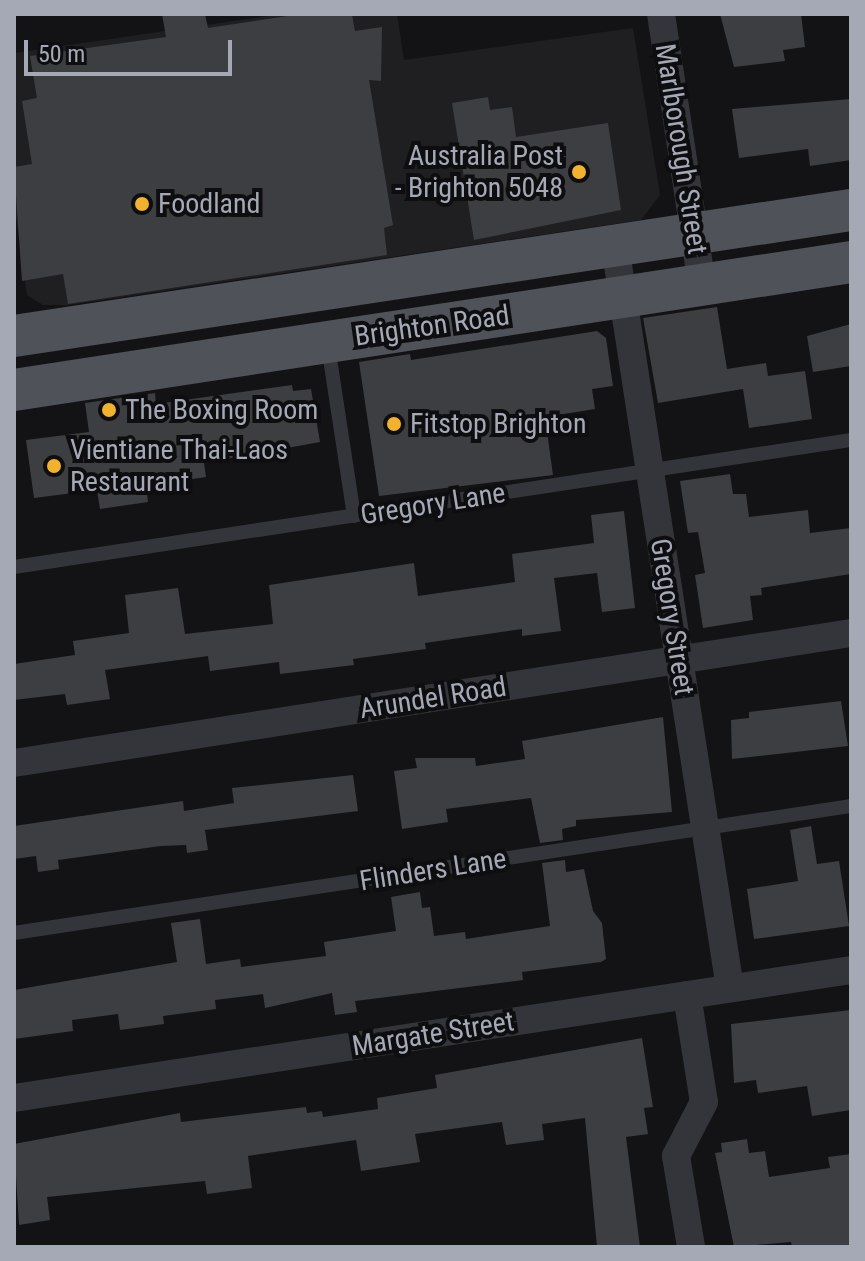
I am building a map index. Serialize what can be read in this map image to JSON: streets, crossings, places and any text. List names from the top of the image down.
{
  "streets": {
    "main road": ["Brighton Road"],
    "street": [
      "Marlborough Street",
      "Gregory Street",
      "Arundel Road",
      "Margate Street"
    ],
    "lane": ["Gregory Lane", "Flinders Lane"]
  },
  "crossings": [
    ["Marlborough Street", "Brighton Road"],
    ["Brighton Road", "Gregory Street"],
    ["Gregory Lane", "Gregory Street"],
    ["Gregory Street", "Arundel Road"],
    ["Gregory Street", "Flinders Lane"],
    ["Gregory Street", "Margate Street"]
  ],
  "places": [
    "Australia Post - Brighton 5048",
    "Foodland",
    "The Boxing Room",
    "Fitstop Brighton",
    "Vientiane Thai-Laos Restaurant"
  ],
  "scale_bar": "50 m"
}
